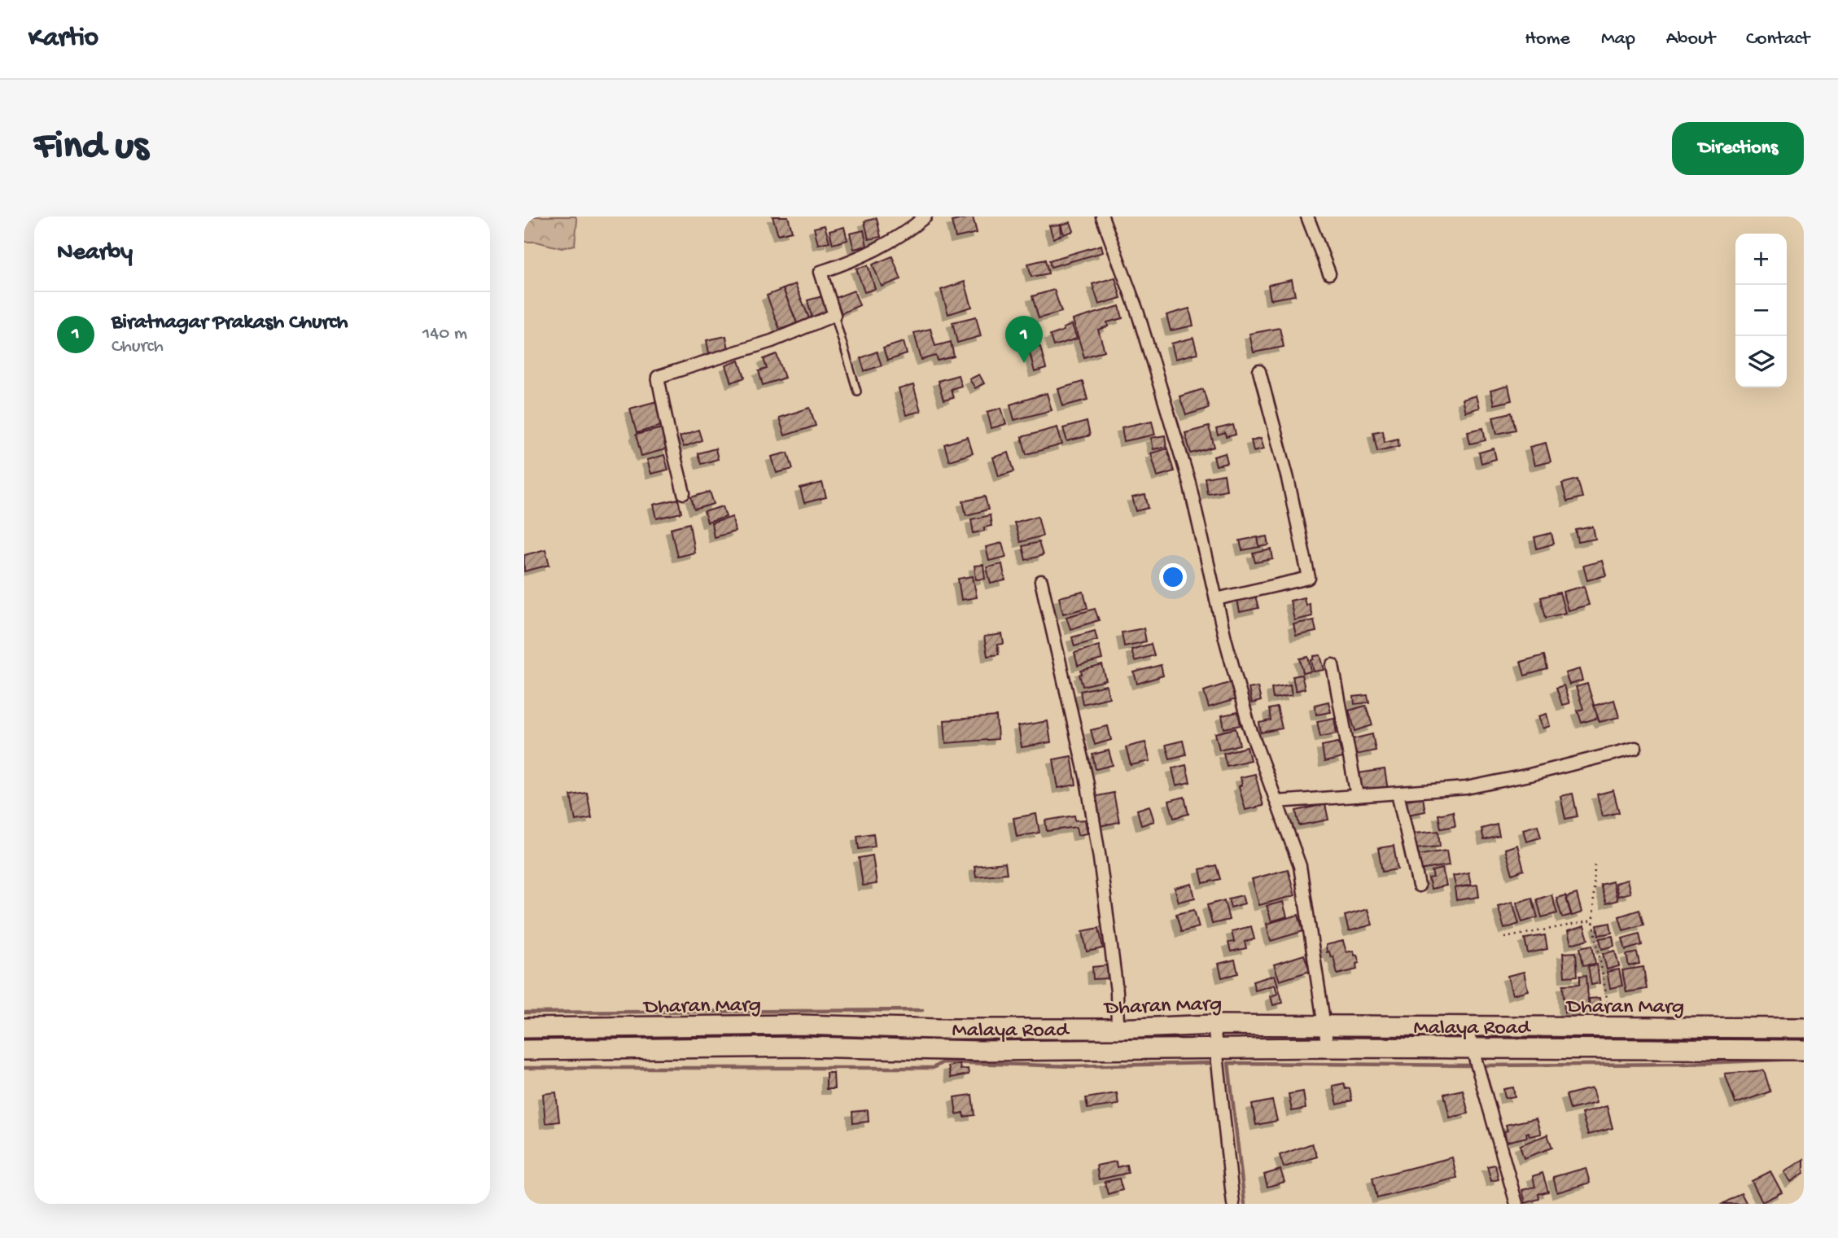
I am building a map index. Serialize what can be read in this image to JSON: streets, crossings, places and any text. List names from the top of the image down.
{
  "streets": {
    "main road": ["Dharan Marg", "Malaya Road"]
  },
  "page": {
    "header": "Kartio",
    "nav": [
      "Home",
      "Map",
      "About",
      "Contact"
    ],
    "buttons": "Directions",
    "title": "Find us",
    "heading": "Nearby",
    "map_buttons": ["+", "−"],
    "list": [
      {
        "mark": "1",
        "name": "Biratnagar Prakash Church",
        "note": "Church",
        "value": "140 m"
      }
    ],
    "pins": "1"
  }
}
